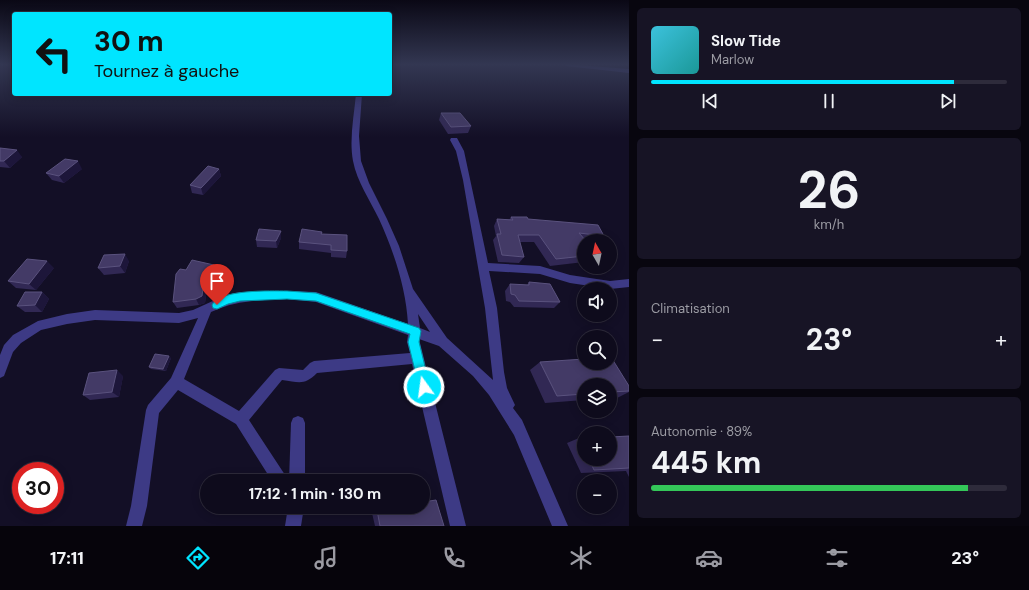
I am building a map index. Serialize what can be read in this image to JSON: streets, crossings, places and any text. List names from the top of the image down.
{
  "north": "top",
  "page": {
    "turn": ["30 m", "Tournez à gauche"],
    "song": ["Slow Tide", "Marlow"],
    "tile": [
      ["26", "km/h"],
      "Climatisation",
      ["Autonomie · 89%", "445 km"]
    ],
    "map_buttons": ["+", "−"],
    "heat": ["−", "23°", "+"],
    "limit": "30",
    "trip": "17:12 · 1 min · 130 m",
    "tabs": ["17:11", "23°"]
  }
}
